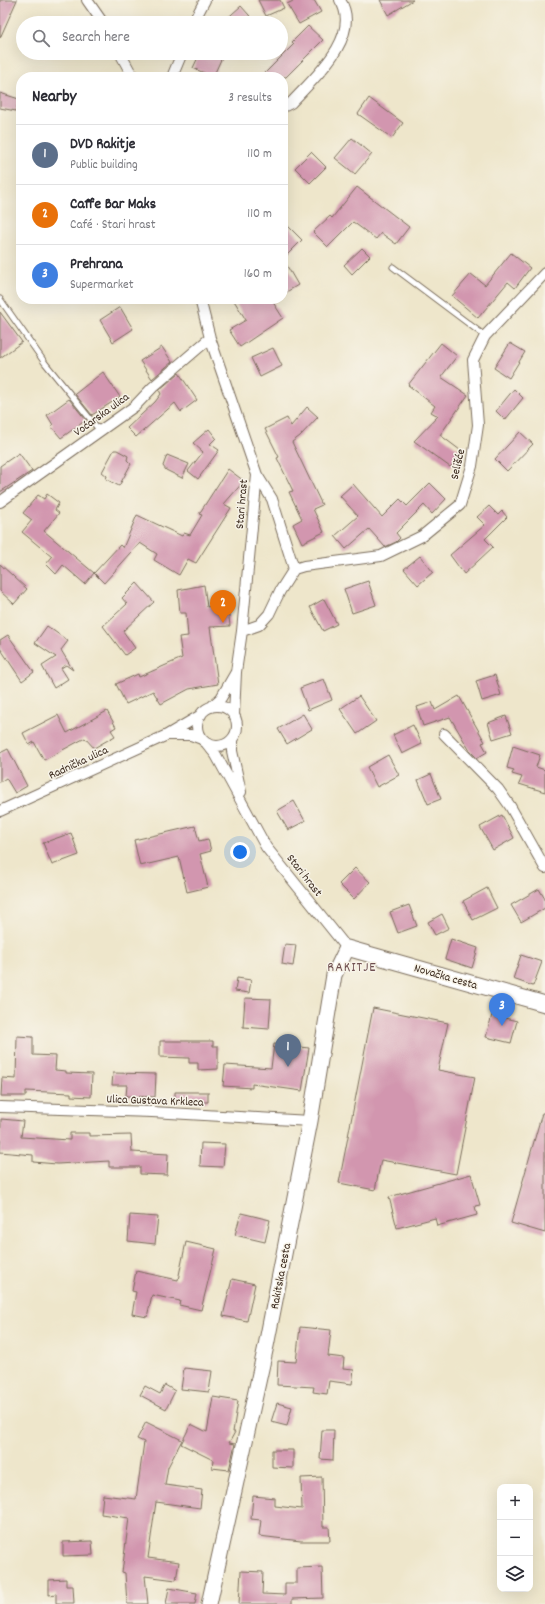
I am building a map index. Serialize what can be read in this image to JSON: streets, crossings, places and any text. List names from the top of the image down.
{
  "streets": {
    "street": [
      "Voćarska ulica",
      "Selišće",
      "Stari hrast",
      "Radnička ulica",
      "Novačka cesta",
      "Ulica Gustava Krkleca",
      "Rakitska cesta"
    ]
  },
  "crossings": [
    ["Voćarska ulica", "Stari hrast"],
    ["Stari hrast", "Radnička ulica"],
    ["Stari hrast", "Novačka cesta"],
    ["Stari hrast", "Rakitska cesta"],
    ["Novačka cesta", "Rakitska cesta"],
    ["Ulica Gustava Krkleca", "Rakitska cesta"]
  ],
  "districts": ["RAKITJE"],
  "page": {
    "search": "Search here",
    "heading": ["Nearby", "3 results"],
    "list": [
      {
        "mark": "1",
        "name": "DVD Rakitje",
        "note": "Public building",
        "value": "110 m"
      },
      {
        "mark": "2",
        "name": "Caffe Bar Maks",
        "note": "Café · Stari hrast",
        "value": "110 m"
      },
      {
        "mark": "3",
        "name": "Prehrana",
        "note": "Supermarket",
        "value": "160 m"
      }
    ],
    "pins": ["2", "3", "1"],
    "map_buttons": ["+", "−"]
  }
}
